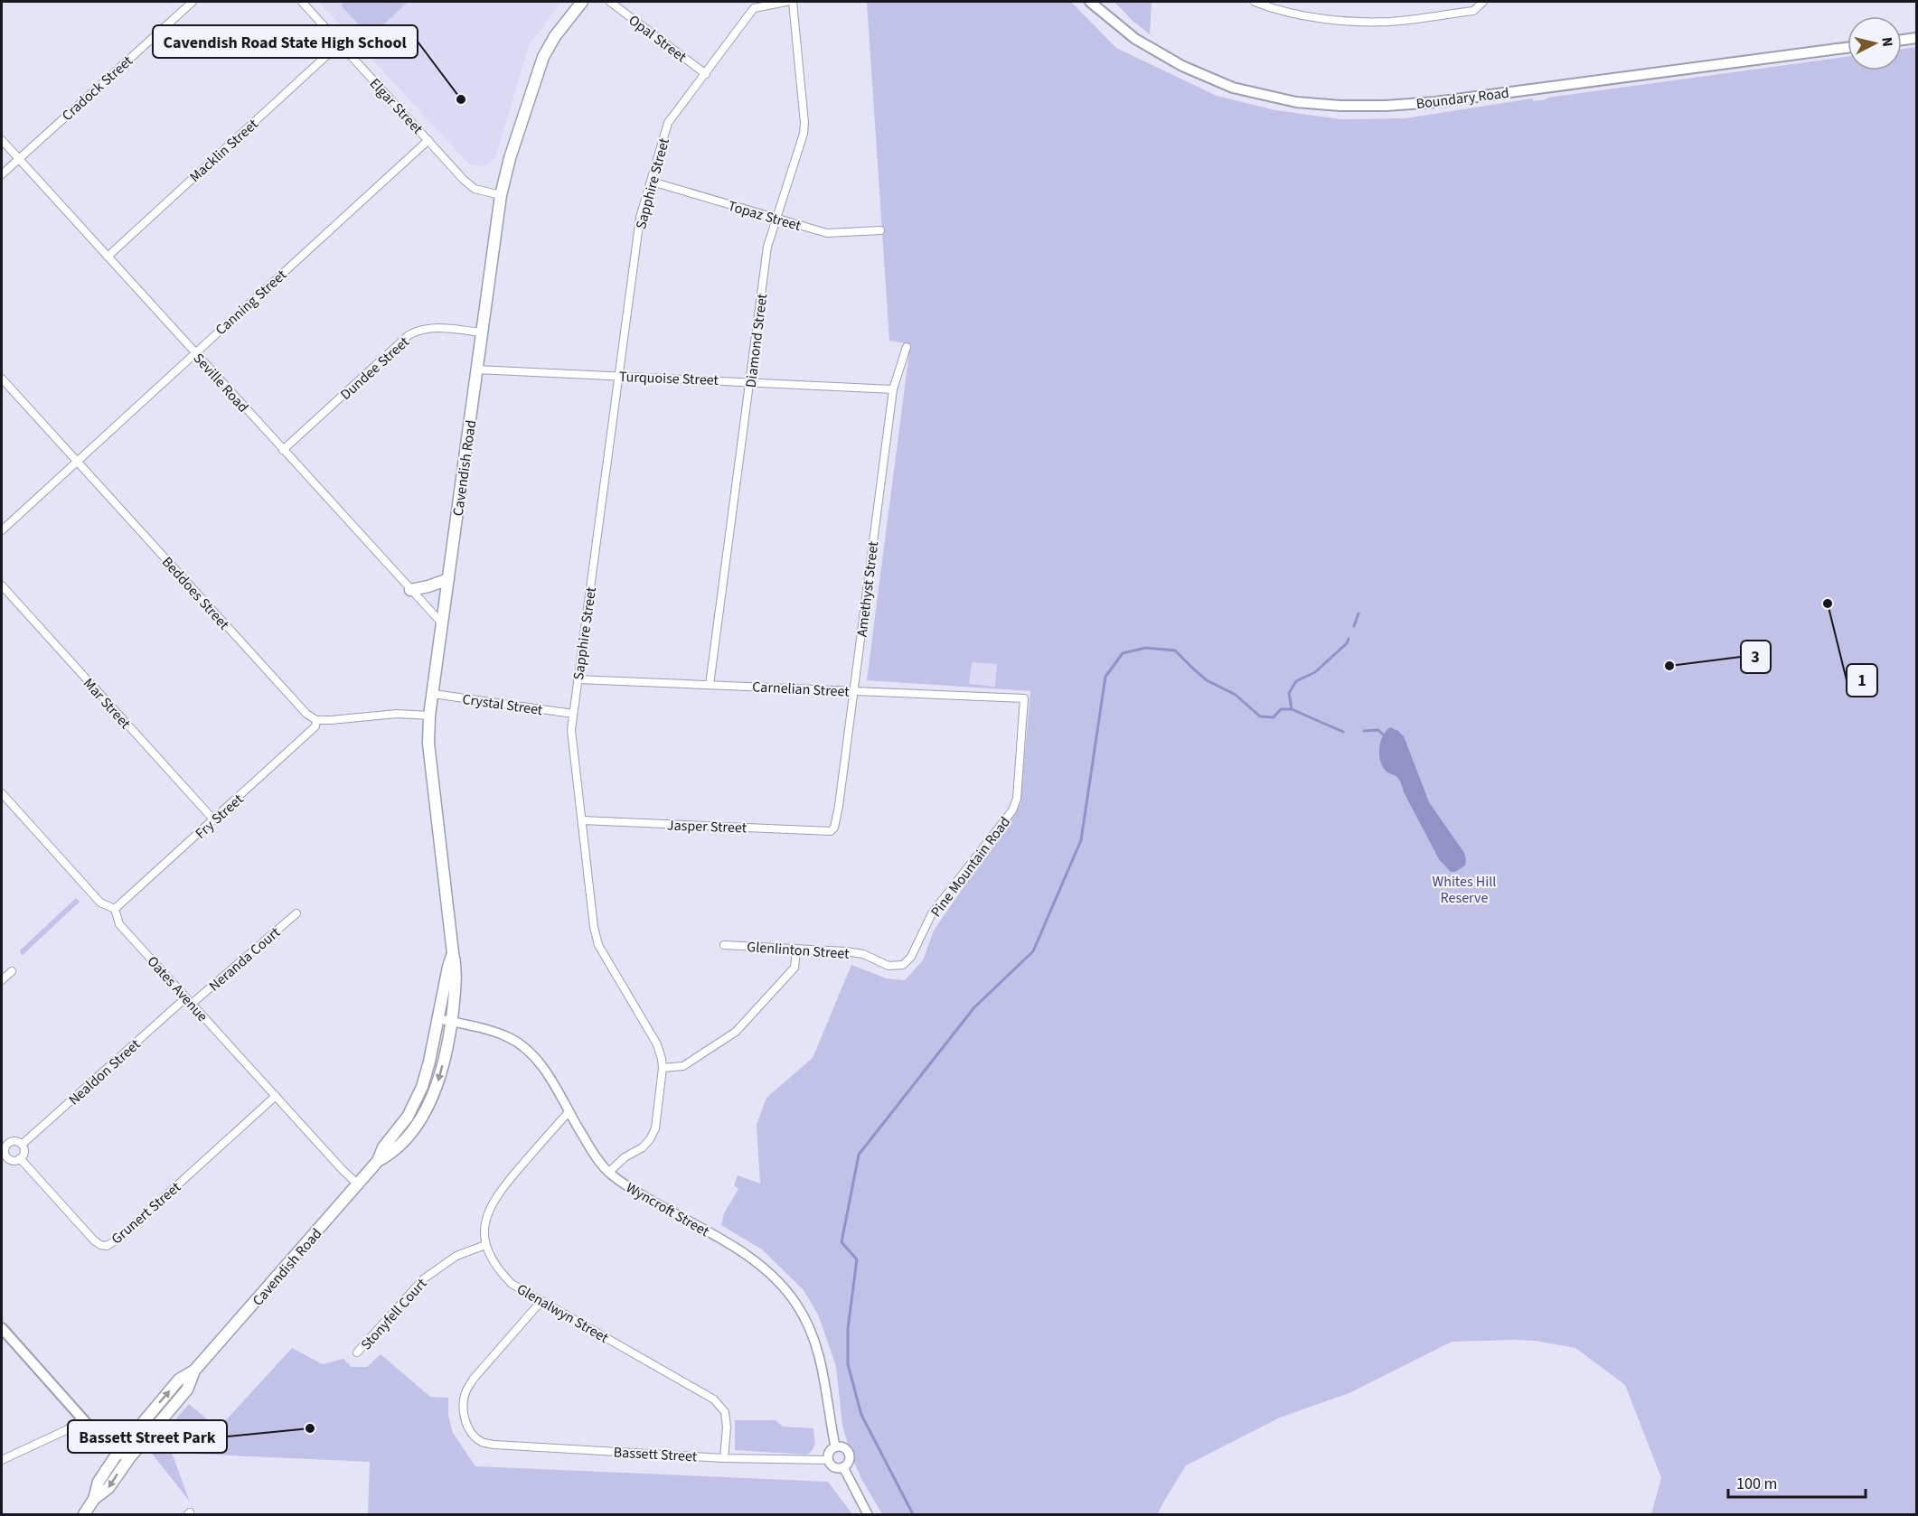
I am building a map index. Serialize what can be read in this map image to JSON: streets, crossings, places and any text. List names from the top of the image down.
{
  "streets": {
    "main road": ["Boundary Road", "Cavendish Road"],
    "street": [
      "Opal Street",
      "Cradock Street",
      "Elgar Street",
      "Macklin Street",
      "Sapphire Street",
      "Topaz Street",
      "Canning Street",
      "Diamond Street",
      "Dundee Street",
      "Turquoise Street",
      "Seville Road",
      "Amethyst Street",
      "Beddoes Street",
      "Carnelian Street",
      "Mar Street",
      "Crystal Street",
      "Fry Street",
      "Jasper Street",
      "Pine Mountain Road",
      "Glenlinton Street",
      "Neranda Court",
      "Oates Avenue",
      "Nealdon Street",
      "Wyncroft Street",
      "Grunert Street",
      "Glenalwyn Street",
      "Stonyfell Court",
      "Bassett Street"
    ]
  },
  "crossings": [
    ["Opal Street", "Sapphire Street"],
    ["Cradock Street", "Seville Road"],
    ["Elgar Street", "Macklin Street"],
    ["Elgar Street", "Canning Street"],
    ["Elgar Street", "Cavendish Road"],
    ["Macklin Street", "Seville Road"],
    ["Sapphire Street", "Topaz Street"],
    ["Sapphire Street", "Turquoise Street"],
    ["Sapphire Street", "Carnelian Street"],
    ["Sapphire Street", "Crystal Street"],
    ["Sapphire Street", "Jasper Street"],
    ["Sapphire Street", "Wyncroft Street"],
    ["Topaz Street", "Diamond Street"],
    ["Canning Street", "Seville Road"],
    ["Canning Street", "Beddoes Street"],
    ["Diamond Street", "Turquoise Street"],
    ["Diamond Street", "Carnelian Street"],
    ["Dundee Street", "Seville Road"],
    ["Dundee Street", "Cavendish Road"],
    ["Turquoise Street", "Cavendish Road"],
    ["Turquoise Street", "Amethyst Street"],
    ["Seville Road", "Cavendish Road"],
    ["Cavendish Road", "Crystal Street"],
    ["Cavendish Road", "Oates Avenue"],
    ["Cavendish Road", "Wyncroft Street"],
    ["Amethyst Street", "Carnelian Street"],
    ["Amethyst Street", "Jasper Street"],
    ["Beddoes Street", "Fry Street"],
    ["Carnelian Street", "Pine Mountain Road"],
    ["Mar Street", "Fry Street"],
    ["Fry Street", "Oates Avenue"],
    ["Pine Mountain Road", "Glenlinton Street"],
    ["Neranda Court", "Oates Avenue"],
    ["Oates Avenue", "Nealdon Street"],
    ["Oates Avenue", "Grunert Street"],
    ["Nealdon Street", "Grunert Street"],
    ["Wyncroft Street", "Glenalwyn Street"],
    ["Wyncroft Street", "Bassett Street"],
    ["Glenalwyn Street", "Stonyfell Court"],
    ["Glenalwyn Street", "Bassett Street"]
  ],
  "parks": ["Whites Hill Reserve"],
  "places": [
    "Cavendish Road State High School",
    "1",
    "3",
    "Bassett Street Park"
  ],
  "scale_bar": "100 m",
  "north": "right"
}
